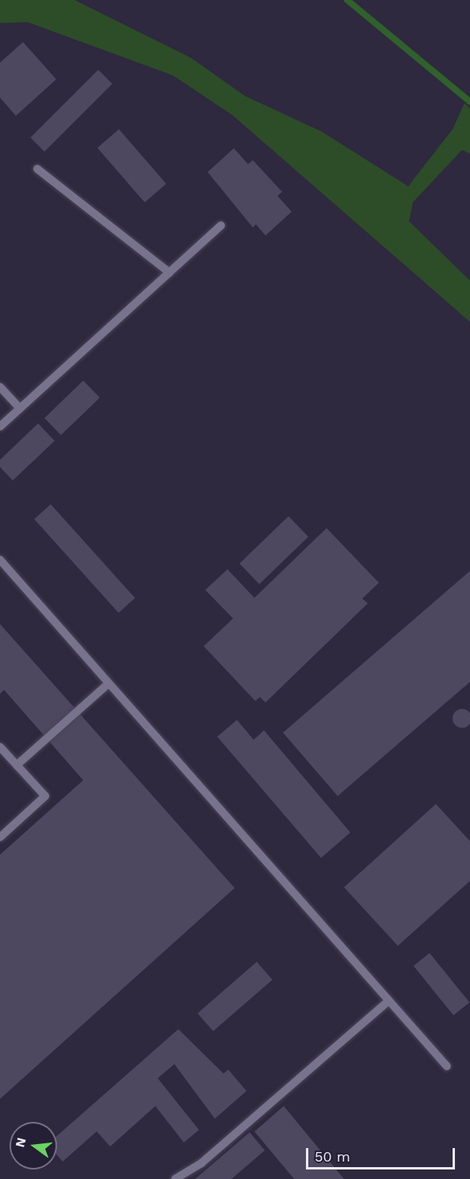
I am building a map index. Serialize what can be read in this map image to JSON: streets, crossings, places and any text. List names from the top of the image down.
{
  "scale_bar": "50 m",
  "north": "left"
}
